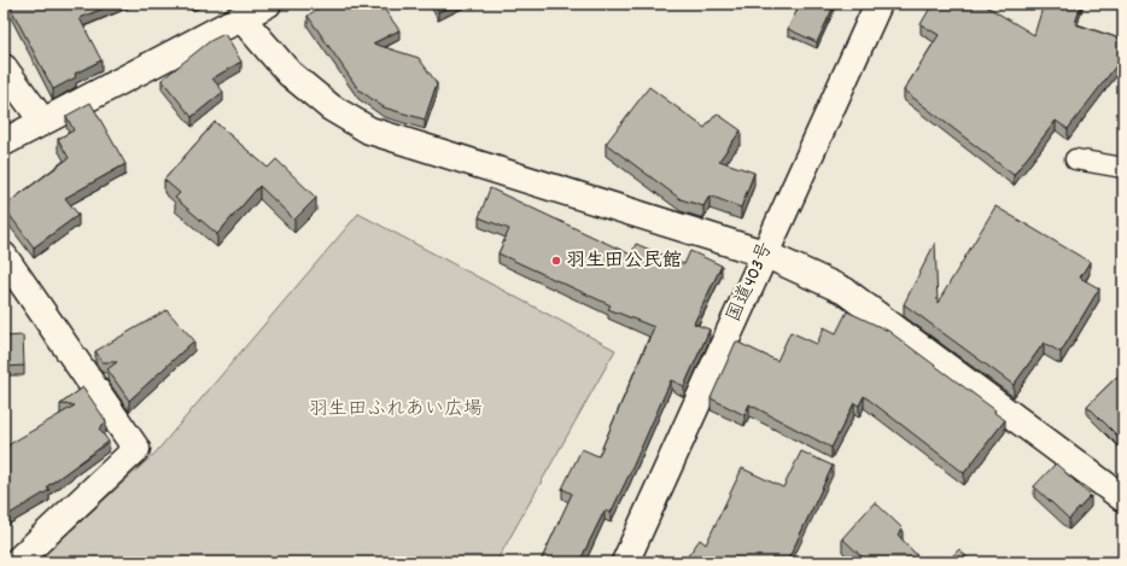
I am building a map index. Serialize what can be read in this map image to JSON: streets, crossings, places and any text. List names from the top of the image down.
{
  "streets": {
    "main road": ["国道403号"]
  },
  "parks": ["羽生田ふれあい広場"],
  "places": ["羽生田公民館"]
}
